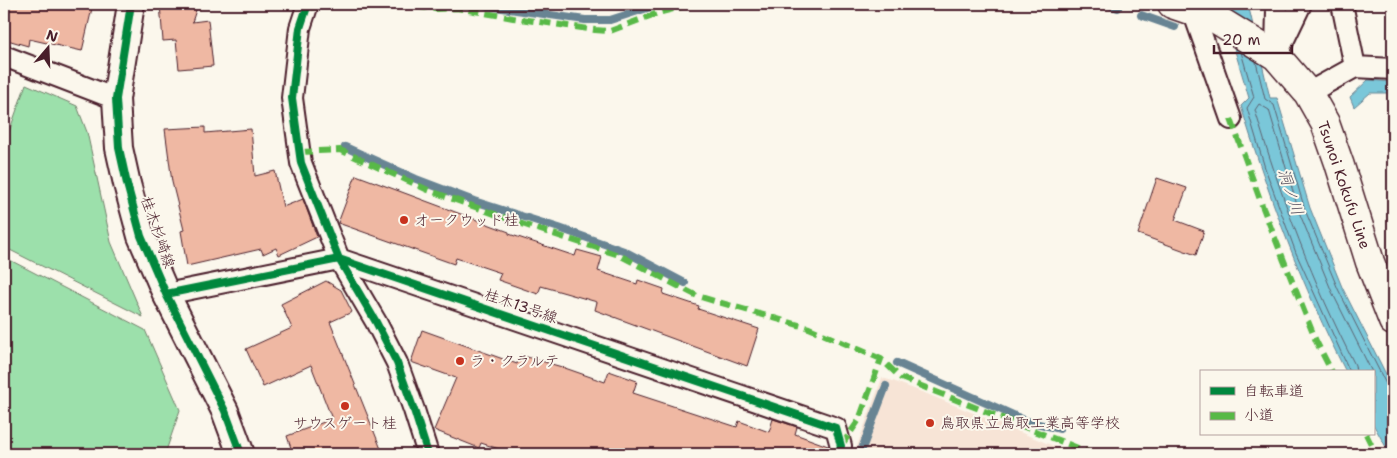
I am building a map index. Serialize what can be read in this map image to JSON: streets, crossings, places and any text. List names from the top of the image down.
{
  "streets": {
    "main road": ["Tsunoi Kokufu Line"],
    "street": ["桂木杉崎線", "桂木13号線"]
  },
  "water": ["洞ノ川"],
  "places": [
    "オークウッド桂",
    "ラ・クラルテ",
    "サウスゲート桂",
    "鳥取県立鳥取工業高等学校"
  ],
  "legend": ["自転車道", "小道"],
  "scale_bar": "20 m",
  "north": "top"
}
